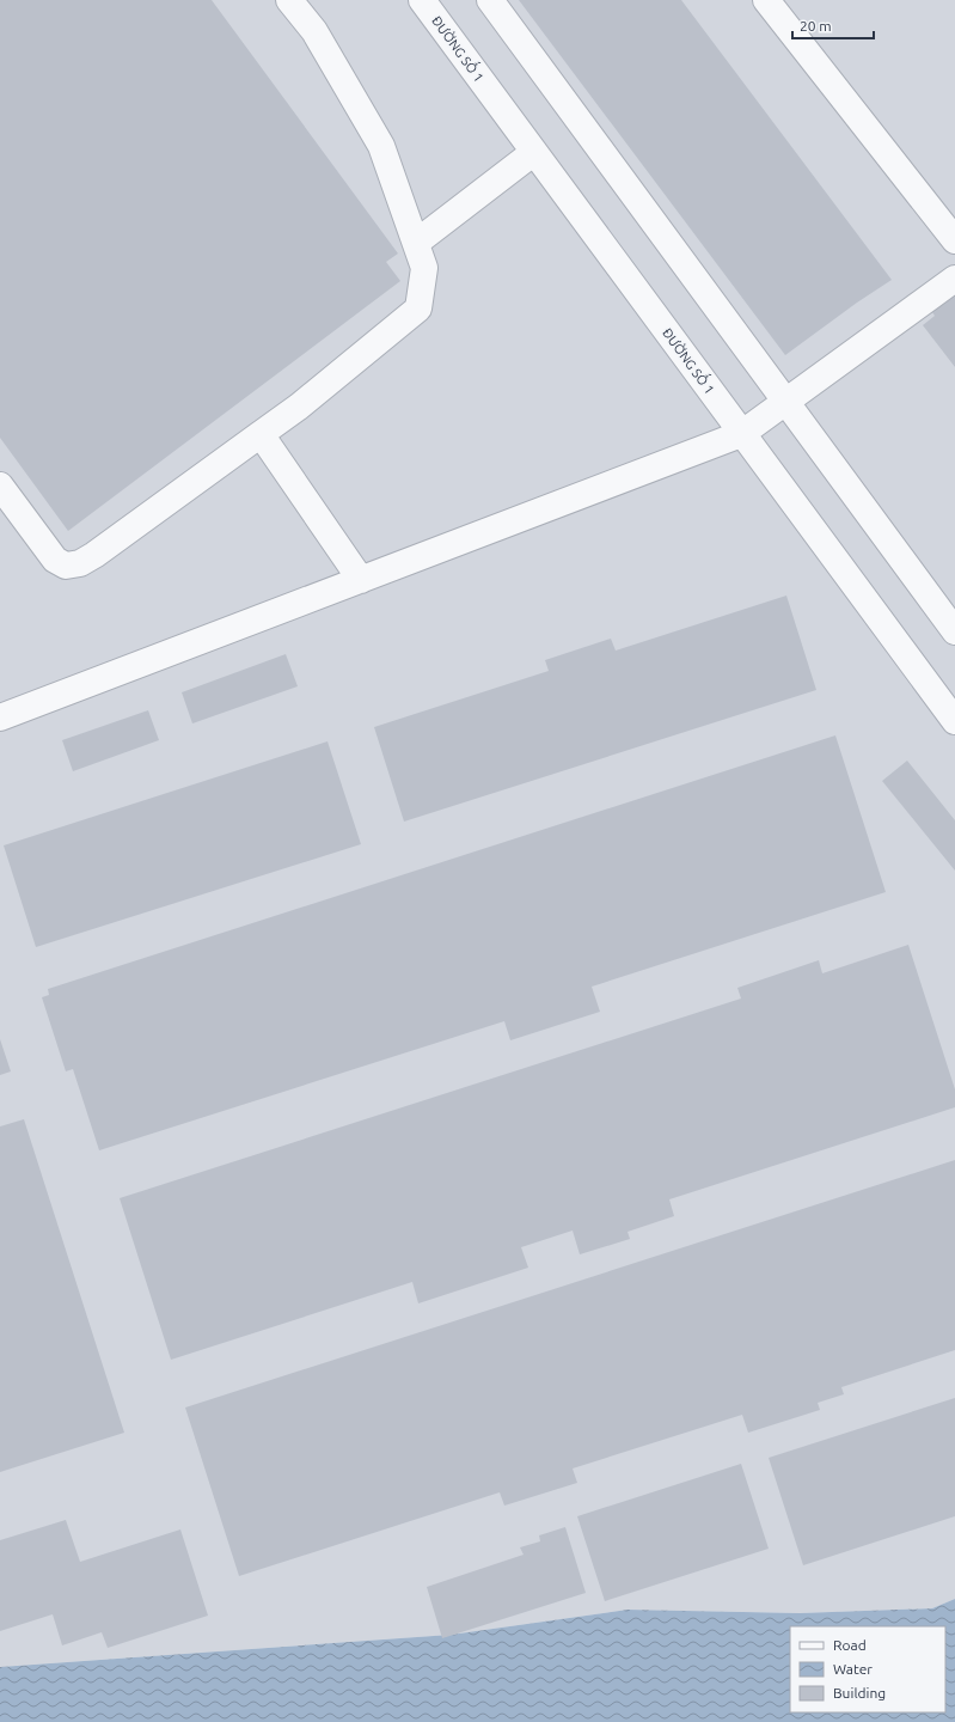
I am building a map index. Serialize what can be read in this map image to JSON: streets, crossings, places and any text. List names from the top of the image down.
{
  "streets": {
    "lane": ["ĐƯỜNG SỐ 1"]
  },
  "legend": ["Road", "Water", "Building"],
  "scale_bar": "20 m"
}
